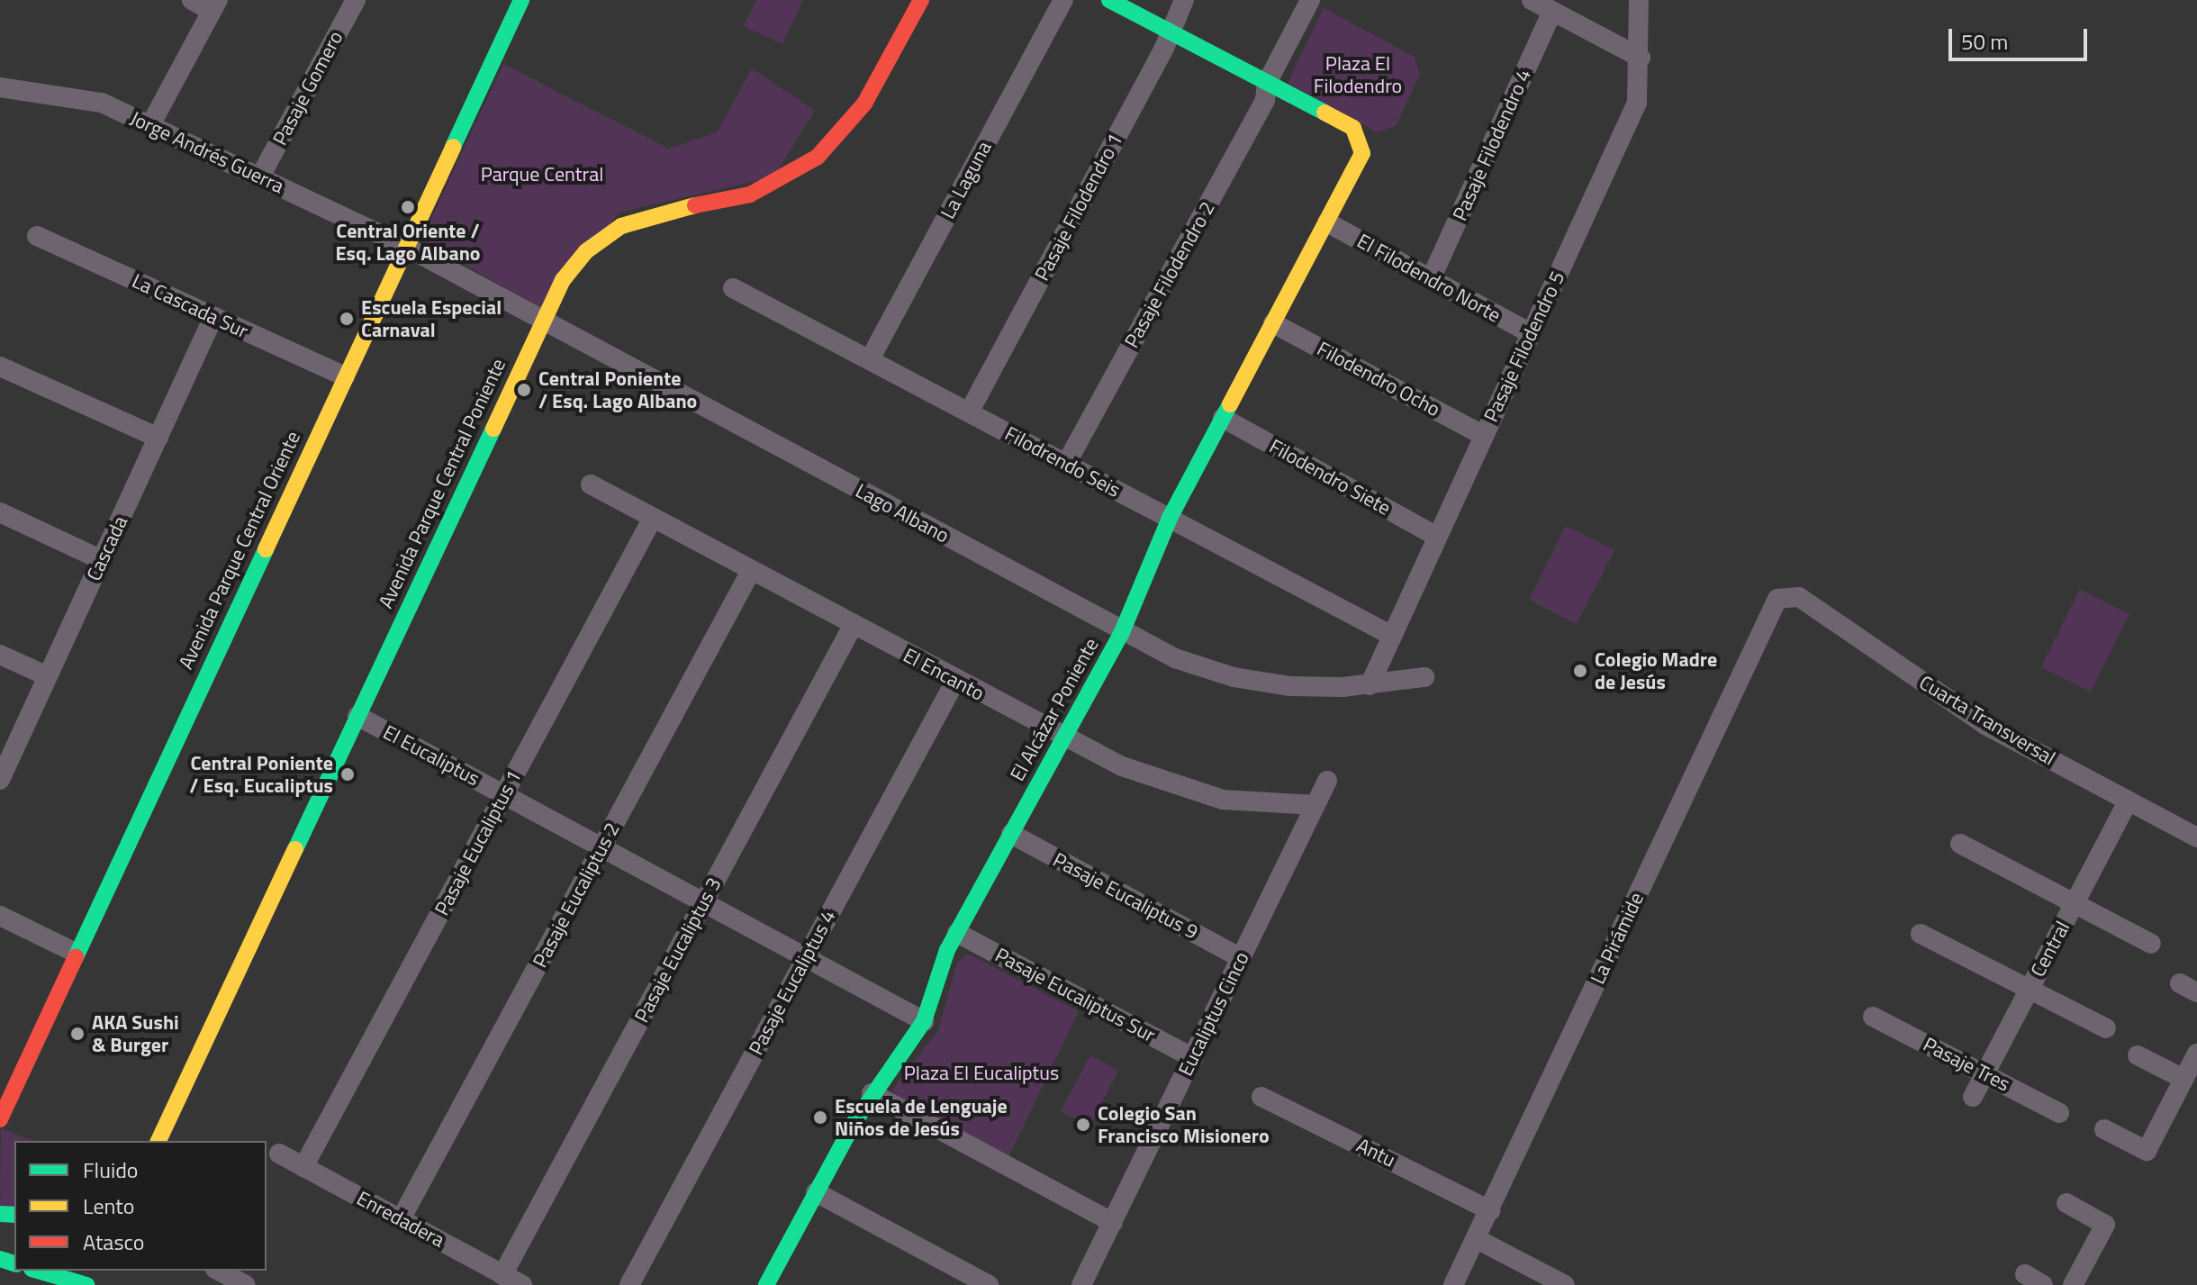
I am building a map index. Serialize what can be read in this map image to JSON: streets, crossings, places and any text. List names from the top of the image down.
{
  "streets": {
    "street": [
      "Pasaje Gomero",
      "Pasaje Filodendro 4",
      "Jorge Andrés Guerra",
      "La Laguna",
      "Pasaje Filodendro 1",
      "Pasaje Filodendro 2",
      "El Filodendro Norte",
      "La Cascada Sur",
      "Pasaje Filodendro 5",
      "Filodendro Ocho",
      "Filodrendo Seis",
      "Filodendro Siete",
      "Avenida Parque Central Poniente",
      "Lago Albano",
      "Cascada",
      "Avenida Parque Central Oriente",
      "El Encanto",
      "El Alcázar Poniente",
      "Cuarta Transversal",
      "El Eucaliptus",
      "Pasaje Eucaliptus 1",
      "Pasaje Eucaliptus 2",
      "Pasaje Eucaliptus 9",
      "La Pirámide",
      "Central",
      "Pasaje Eucaliptus 3",
      "Pasaje Eucaliptus 4",
      "Pasaje Eucaliptus Sur",
      "Eucaliptus Cinco",
      "Pasaje Tres",
      "Antu",
      "Enredadera"
    ]
  },
  "crossings": [
    ["Pasaje Gomero", "Jorge Andrés Guerra"],
    ["Pasaje Filodendro 4", "El Filodendro Norte"],
    ["Jorge Andrés Guerra", "Lago Albano"],
    ["Jorge Andrés Guerra", "Avenida Parque Central Oriente"],
    ["La Laguna", "Filodrendo Seis"],
    ["Pasaje Filodendro 1", "Filodrendo Seis"],
    ["Pasaje Filodendro 2", "Filodrendo Seis"],
    ["Pasaje Filodendro 2", "El Alcázar Poniente"],
    ["El Filodendro Norte", "Pasaje Filodendro 5"],
    ["El Filodendro Norte", "El Alcázar Poniente"],
    ["La Cascada Sur", "Cascada"],
    ["La Cascada Sur", "Avenida Parque Central Oriente"],
    ["Pasaje Filodendro 5", "Filodendro Ocho"],
    ["Pasaje Filodendro 5", "Filodrendo Seis"],
    ["Pasaje Filodendro 5", "Filodendro Siete"],
    ["Pasaje Filodendro 5", "Lago Albano"],
    ["Filodendro Ocho", "El Alcázar Poniente"],
    ["Filodrendo Seis", "El Alcázar Poniente"],
    ["Filodendro Siete", "El Alcázar Poniente"],
    ["Avenida Parque Central Poniente", "Lago Albano"],
    ["Avenida Parque Central Poniente", "El Eucaliptus"],
    ["Lago Albano", "Avenida Parque Central Oriente"],
    ["Lago Albano", "El Alcázar Poniente"],
    ["El Encanto", "El Alcázar Poniente"],
    ["El Encanto", "Pasaje Eucaliptus 1"],
    ["El Encanto", "Pasaje Eucaliptus 2"],
    ["El Encanto", "Pasaje Eucaliptus 3"],
    ["El Encanto", "Pasaje Eucaliptus 4"],
    ["El Encanto", "Eucaliptus Cinco"],
    ["El Alcázar Poniente", "El Eucaliptus"],
    ["El Alcázar Poniente", "Pasaje Eucaliptus 9"],
    ["El Alcázar Poniente", "Pasaje Eucaliptus Sur"],
    ["Cuarta Transversal", "La Pirámide"],
    ["Cuarta Transversal", "Central"],
    ["El Eucaliptus", "Pasaje Eucaliptus 1"],
    ["El Eucaliptus", "Pasaje Eucaliptus 2"],
    ["El Eucaliptus", "Pasaje Eucaliptus 3"],
    ["El Eucaliptus", "Pasaje Eucaliptus 4"],
    ["Pasaje Eucaliptus 1", "Enredadera"],
    ["Pasaje Eucaliptus 2", "Enredadera"],
    ["Pasaje Eucaliptus 9", "Eucaliptus Cinco"],
    ["La Pirámide", "Antu"],
    ["Central", "Pasaje Tres"],
    ["Pasaje Eucaliptus 3", "Enredadera"],
    ["Pasaje Eucaliptus Sur", "Eucaliptus Cinco"]
  ],
  "parks": ["Plaza El Filodendro", "Parque Central", "Plaza El Eucaliptus"],
  "places": [
    "Central Oriente / Esq. Lago Albano",
    "Escuela Especial Carnaval",
    "Central Poniente / Esq. Lago Albano",
    "Colegio Madre de Jesús",
    "Central Poniente / Esq. Eucaliptus",
    "AKA Sushi & Burger",
    "Escuela de Lenguaje Niños de Jesús",
    "Colegio San Francisco Misionero"
  ],
  "legend": ["Fluido", "Lento", "Atasco"],
  "scale_bar": "50 m"
}
